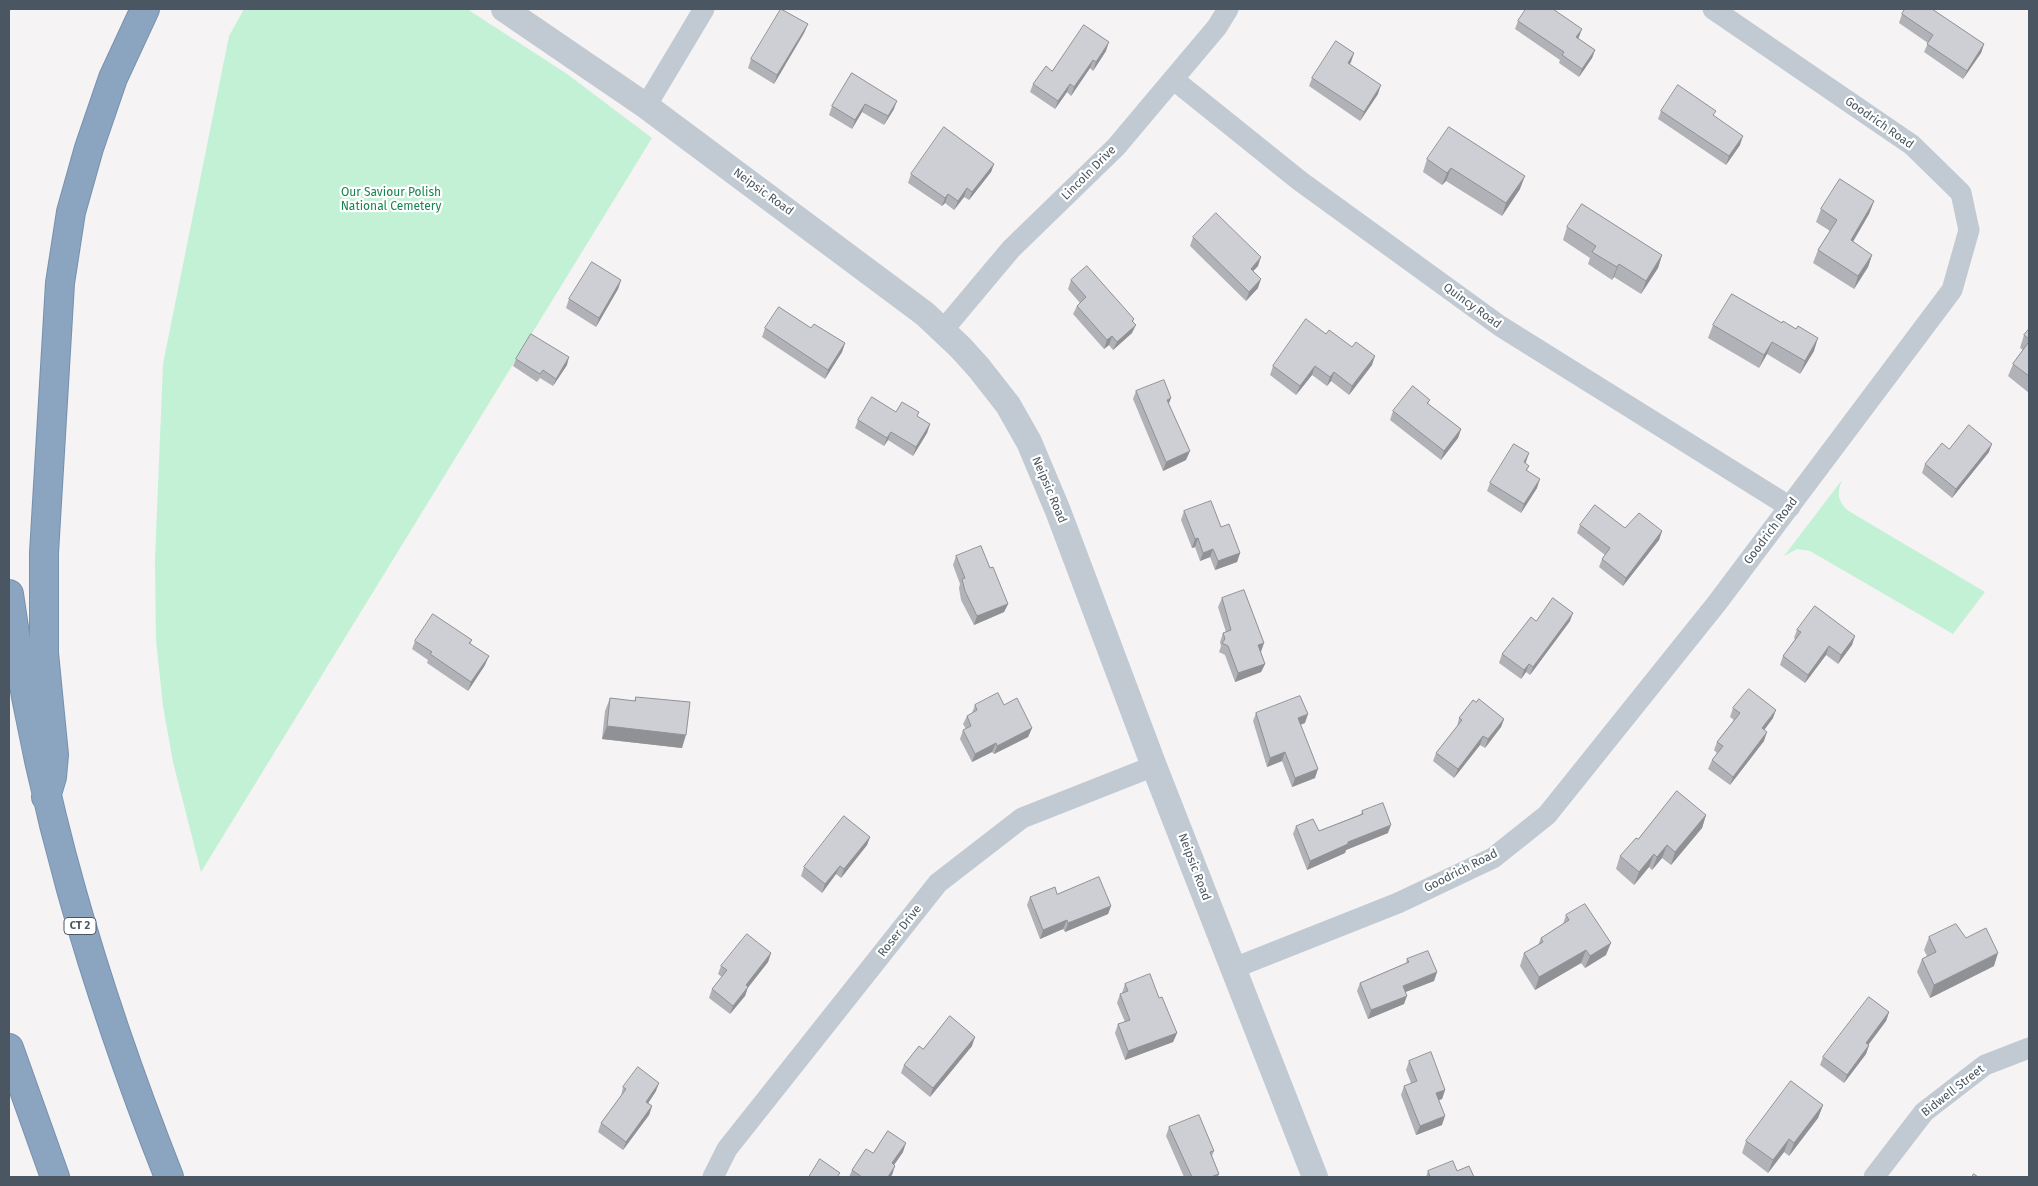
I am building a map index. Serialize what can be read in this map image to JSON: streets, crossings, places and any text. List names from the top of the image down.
{
  "streets": {
    "highway": ["CT 2"],
    "street": [
      "Goodrich Road",
      "Lincoln Drive",
      "Neipsic Road",
      "Quincy Road",
      "Roser Drive",
      "Bidwell Street"
    ]
  },
  "crossings": [
    ["Goodrich Road", "Neipsic Road"],
    ["Goodrich Road", "Quincy Road"],
    ["Lincoln Drive", "Neipsic Road"],
    ["Lincoln Drive", "Quincy Road"],
    ["Neipsic Road", "Roser Drive"]
  ],
  "parks": ["Our Saviour Polish National Cemetery"]
}
